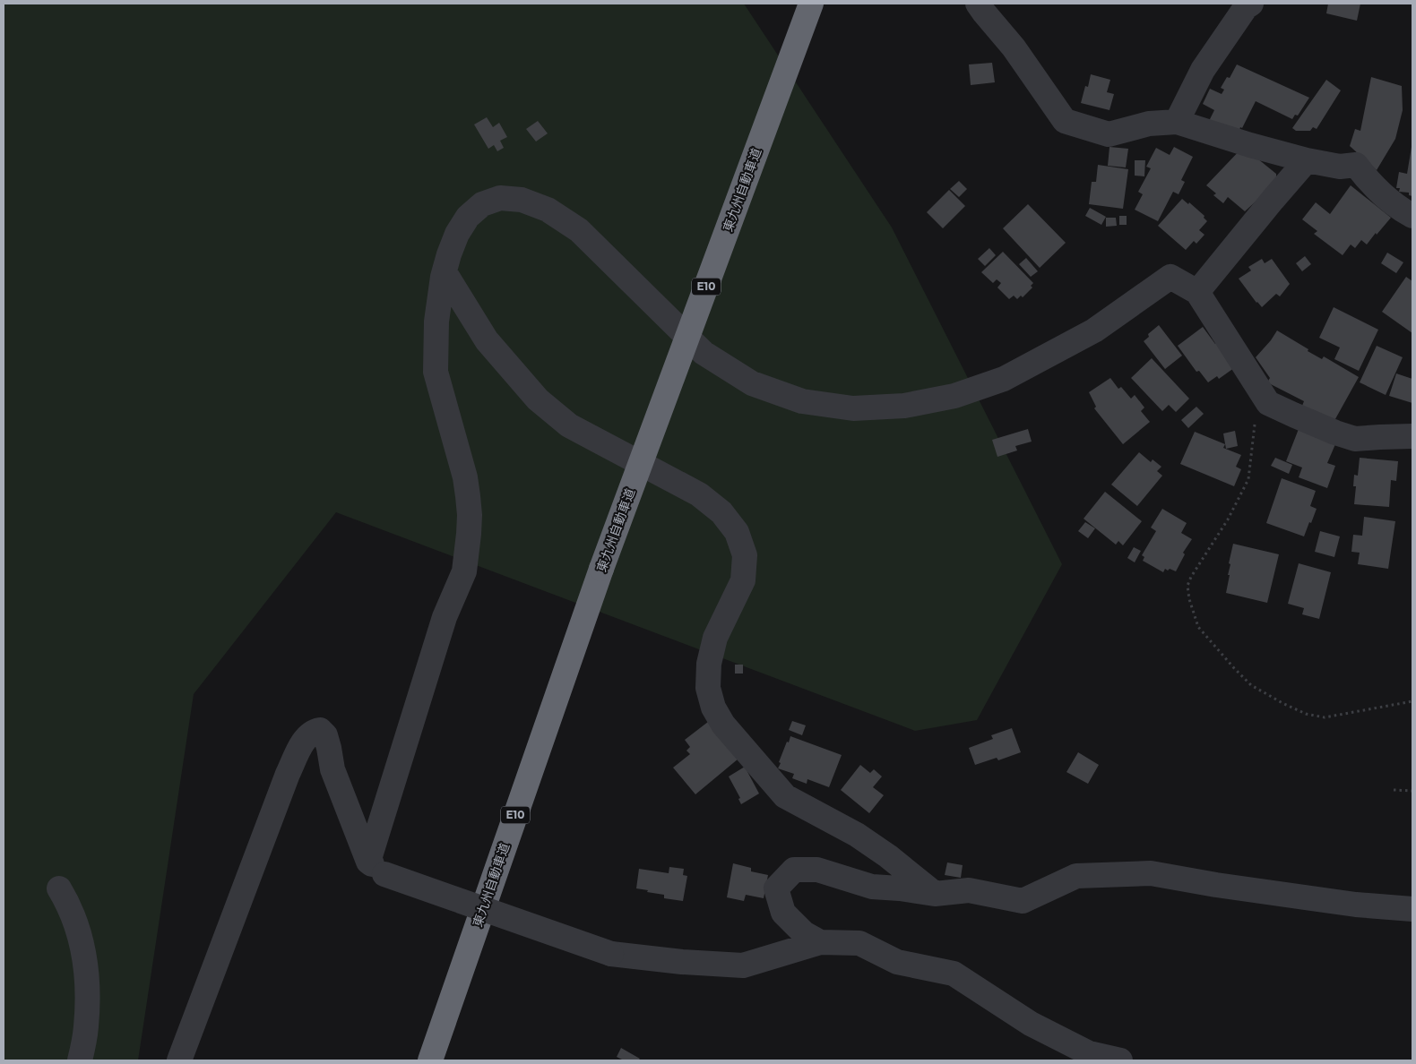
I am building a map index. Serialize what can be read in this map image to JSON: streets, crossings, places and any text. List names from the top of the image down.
{
  "streets": {
    "highway": ["東九州自動車道", "E10"]
  }
}
